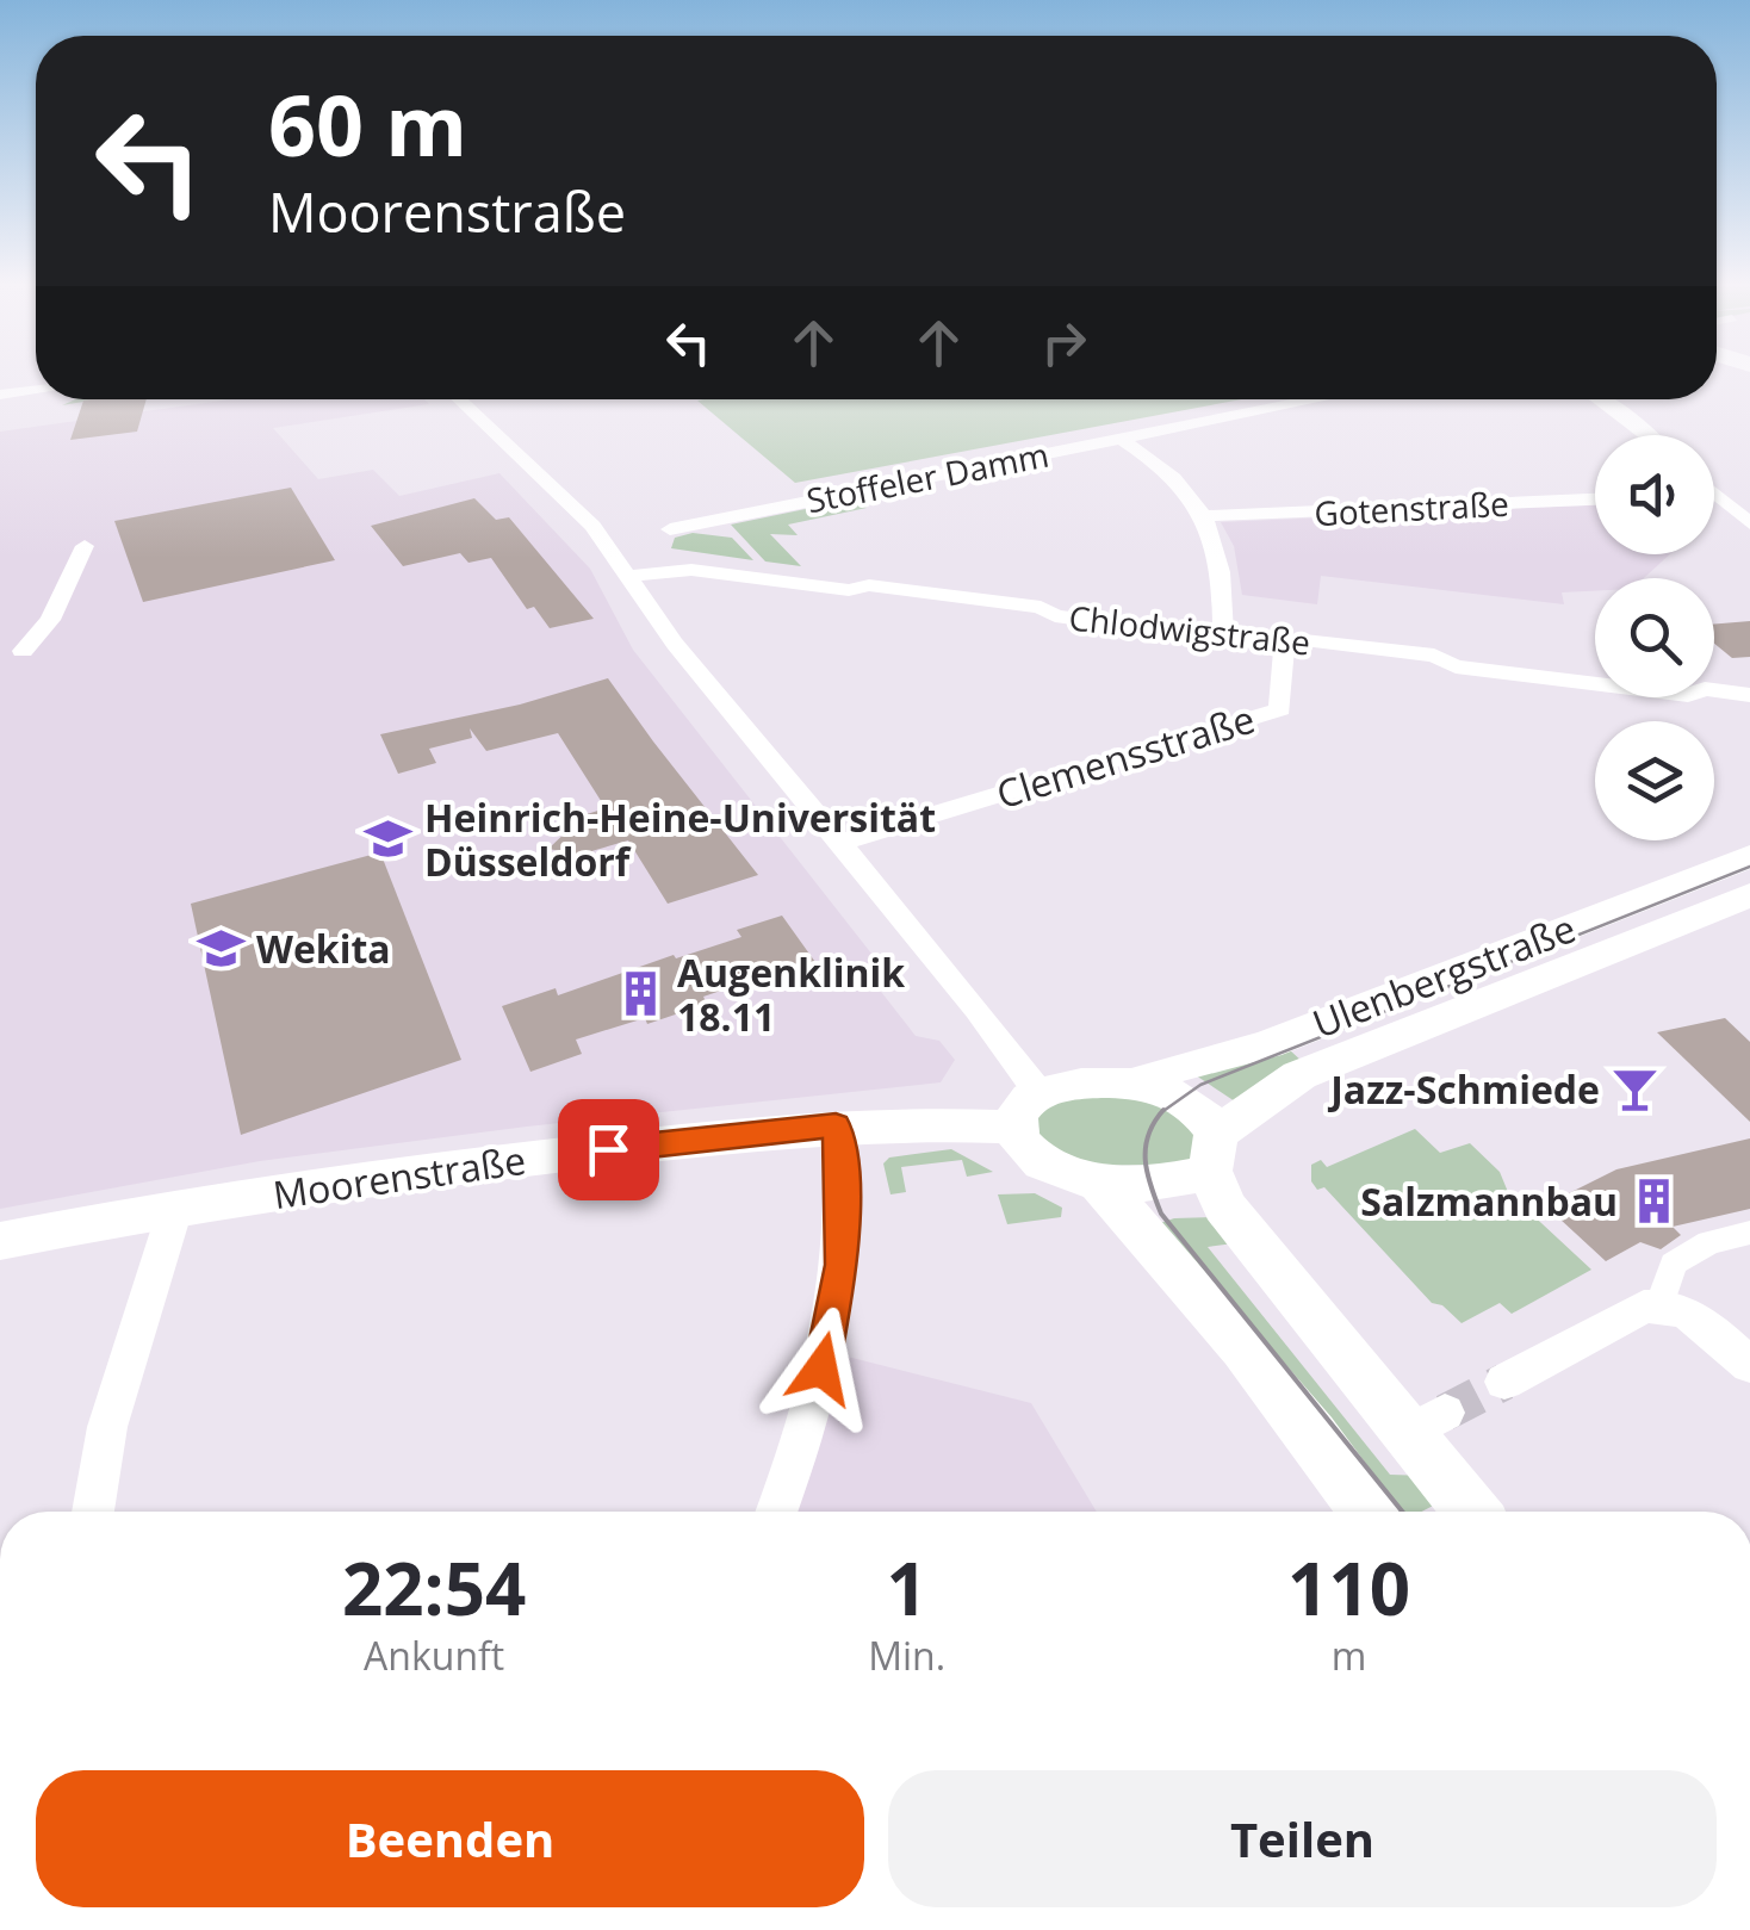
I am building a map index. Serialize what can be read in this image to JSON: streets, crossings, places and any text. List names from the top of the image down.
{
  "streets": {
    "street": [
      "Stoffeler Damm",
      "Gotenstraße",
      "Chlodwigstraße",
      "Clemensstraße",
      "Ulenbergstraße",
      "Moorenstraße"
    ]
  },
  "crossings": [
    ["Chlodwigstraße", "Clemensstraße"],
    ["Ulenbergstraße", "Moorenstraße"]
  ],
  "places": {
    "school or university": ["Heinrich-Heine-Universität Düsseldorf", "Wekita"],
    "building": ["Augenklinik 18.11", "Salzmannbau"],
    "bar": ["Jazz-Schmiede"]
  },
  "page": {
    "turn": ["60 m", "Moorenstraße"],
    "eta": [
      "22:54",
      "Ankunft",
      "1",
      "Min.",
      "110",
      "m"
    ],
    "buttons": ["Beenden", "Teilen"]
  }
}
